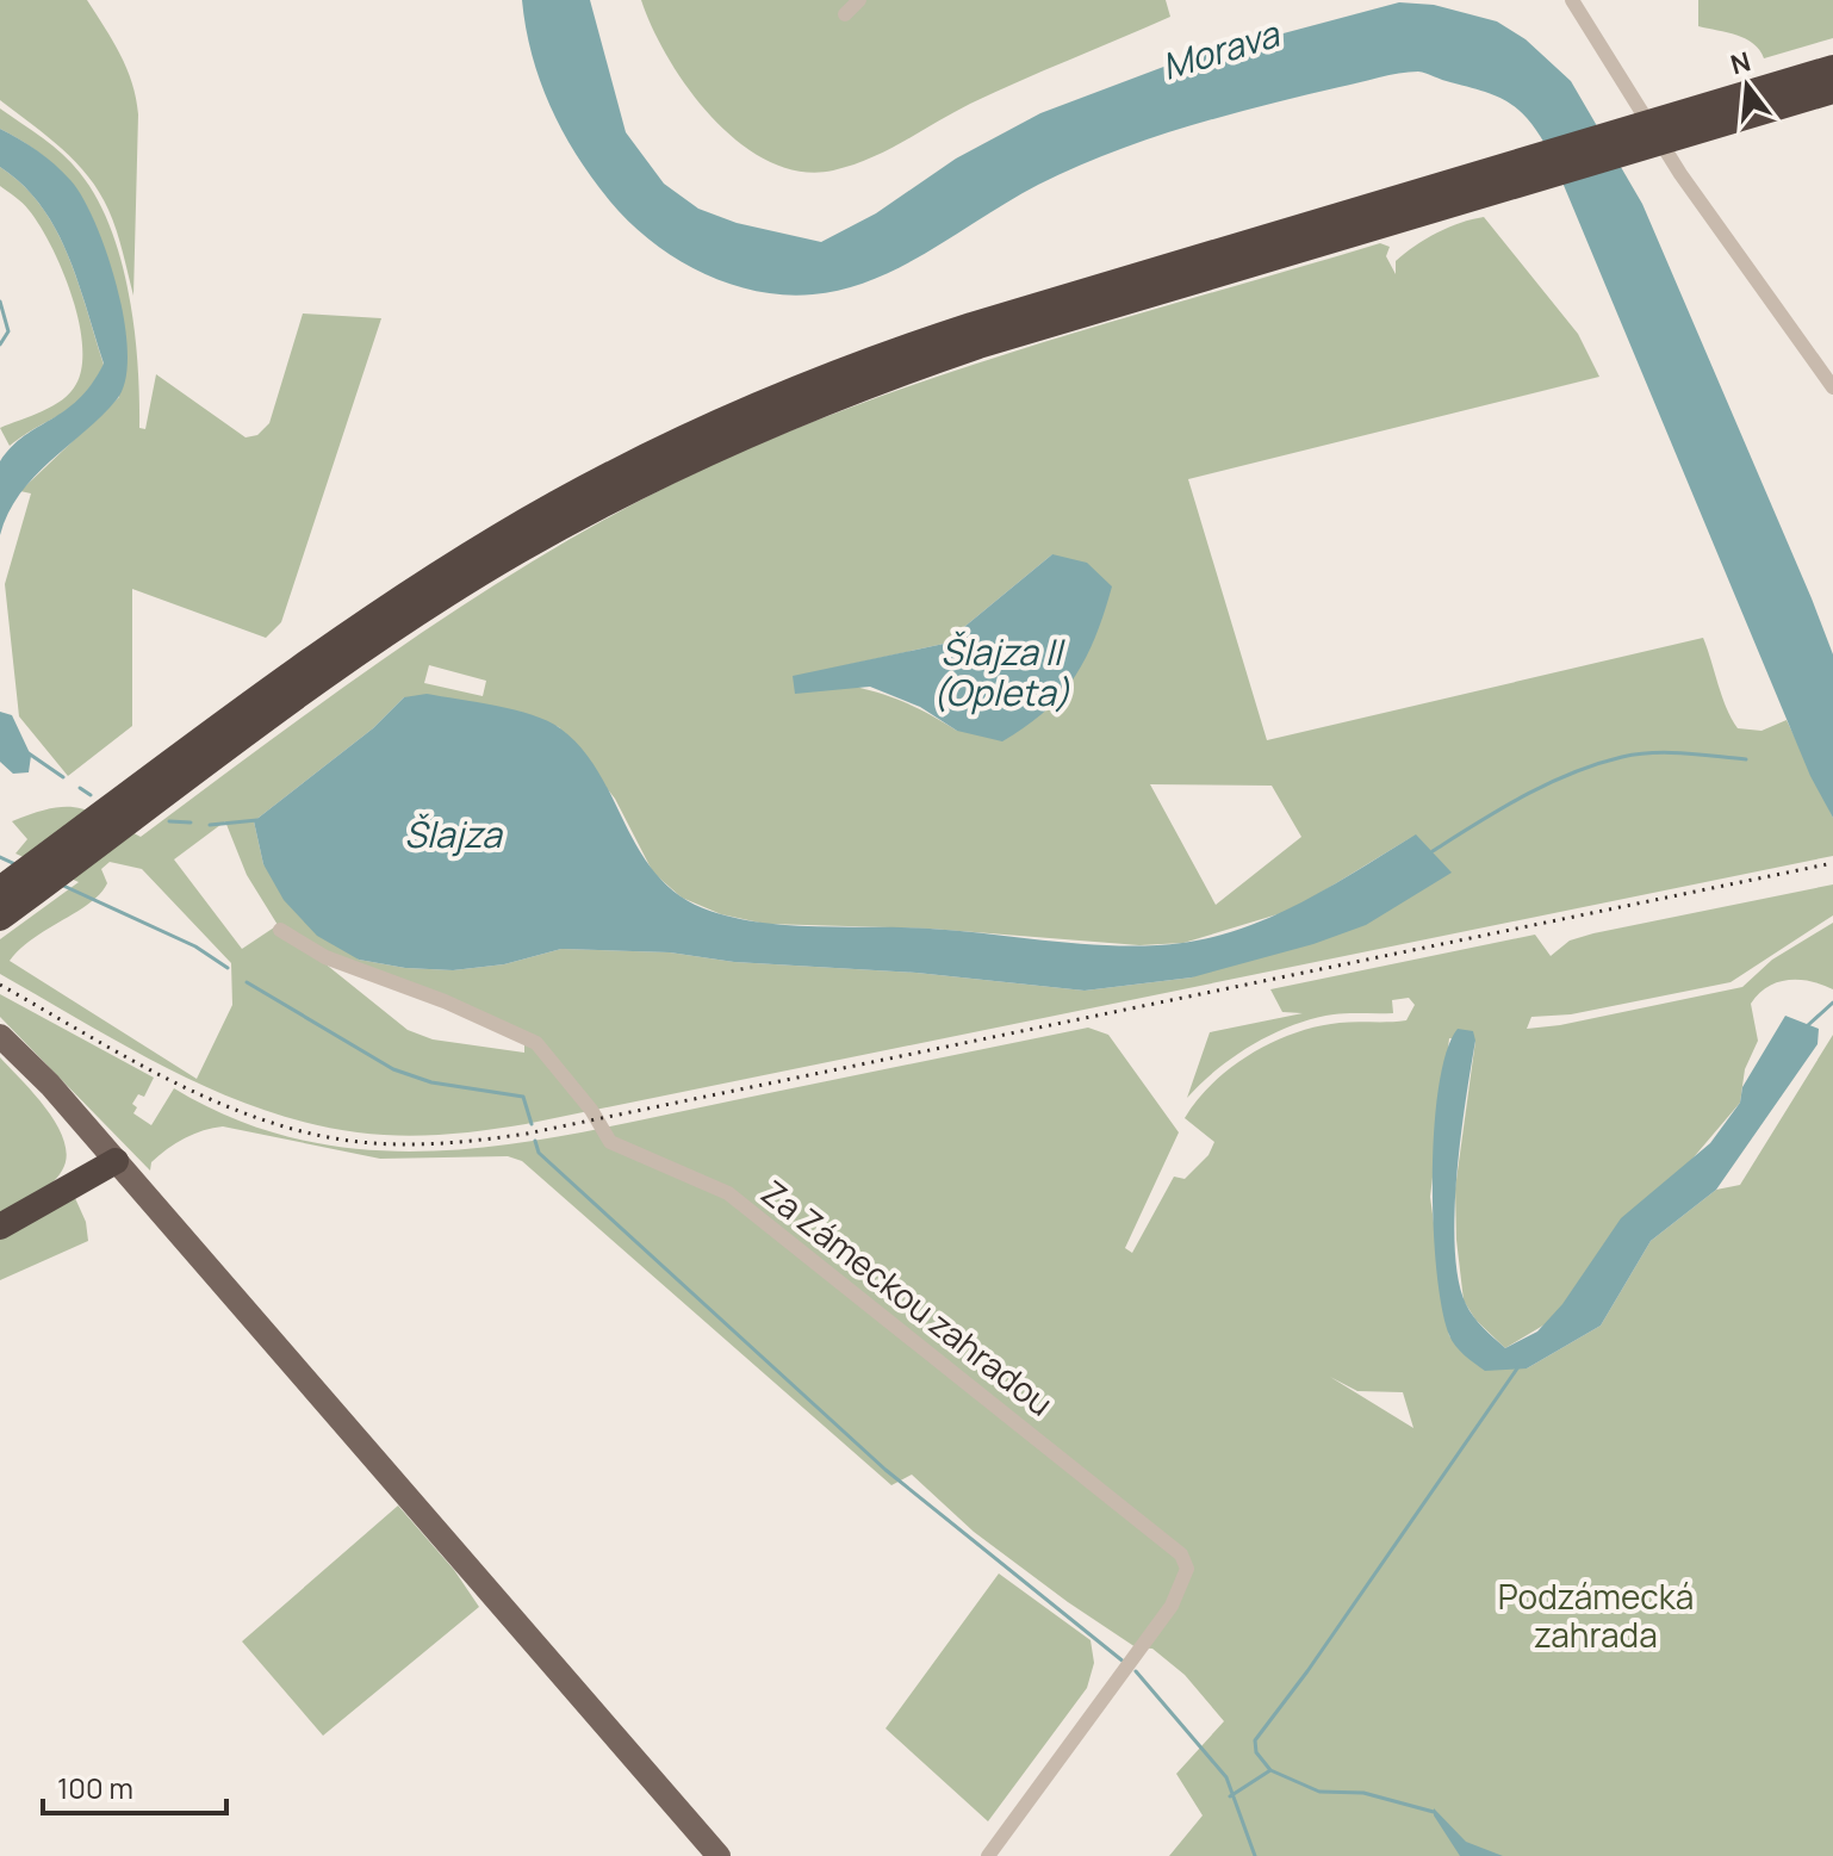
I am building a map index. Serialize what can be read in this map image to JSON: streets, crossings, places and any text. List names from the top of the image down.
{
  "streets": {
    "street": ["Za Zámeckou zahradou"]
  },
  "water": ["Morava", "Šlajza II (Opleta)", "Šlajza"],
  "parks": ["Podzámecká zahrada"],
  "scale_bar": "100 m",
  "north": "top"
}
